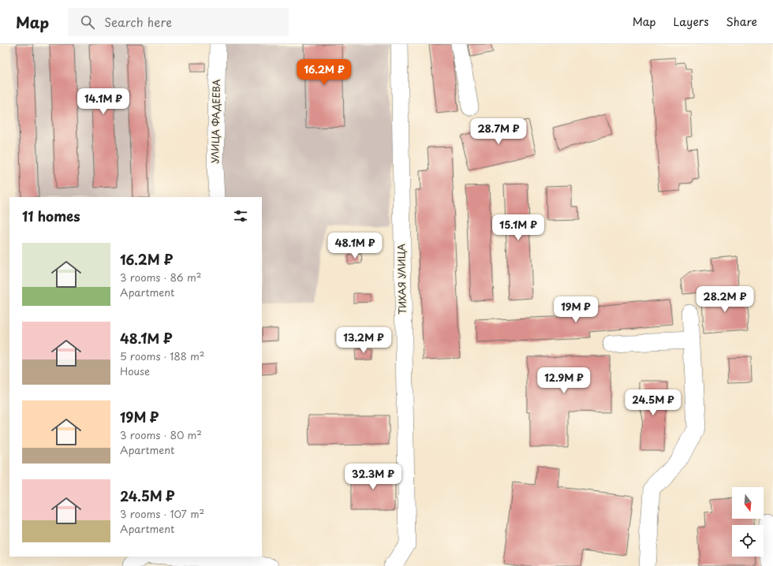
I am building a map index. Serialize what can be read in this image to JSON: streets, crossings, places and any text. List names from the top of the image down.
{
  "streets": {
    "street": ["УЛИЦА ФАДЕЕВА", "ТИХАЯ УЛИЦА"]
  },
  "north": "bottom",
  "page": {
    "header": "Map",
    "search": "Search here",
    "nav": ["Map", "Layers", "Share"],
    "price": [
      "16.2M ₽",
      "14.1M ₽",
      "28.7M ₽",
      "15.1M ₽",
      "48.1M ₽",
      "28.2M ₽",
      "19M ₽",
      "13.2M ₽",
      "12.9M ₽",
      "24.5M ₽",
      "32.3M ₽"
    ],
    "heading": "11 homes",
    "list": [
      {
        "name": "16.2M ₽",
        "note": "3 rooms · 86 m² · Apartment"
      },
      {
        "name": "48.1M ₽",
        "note": "5 rooms · 188 m² · House"
      },
      {
        "name": "19M ₽",
        "note": "3 rooms · 80 m² · Apartment"
      },
      {
        "name": "24.5M ₽",
        "note": "3 rooms · 107 m² · Apartment"
      }
    ]
  }
}
